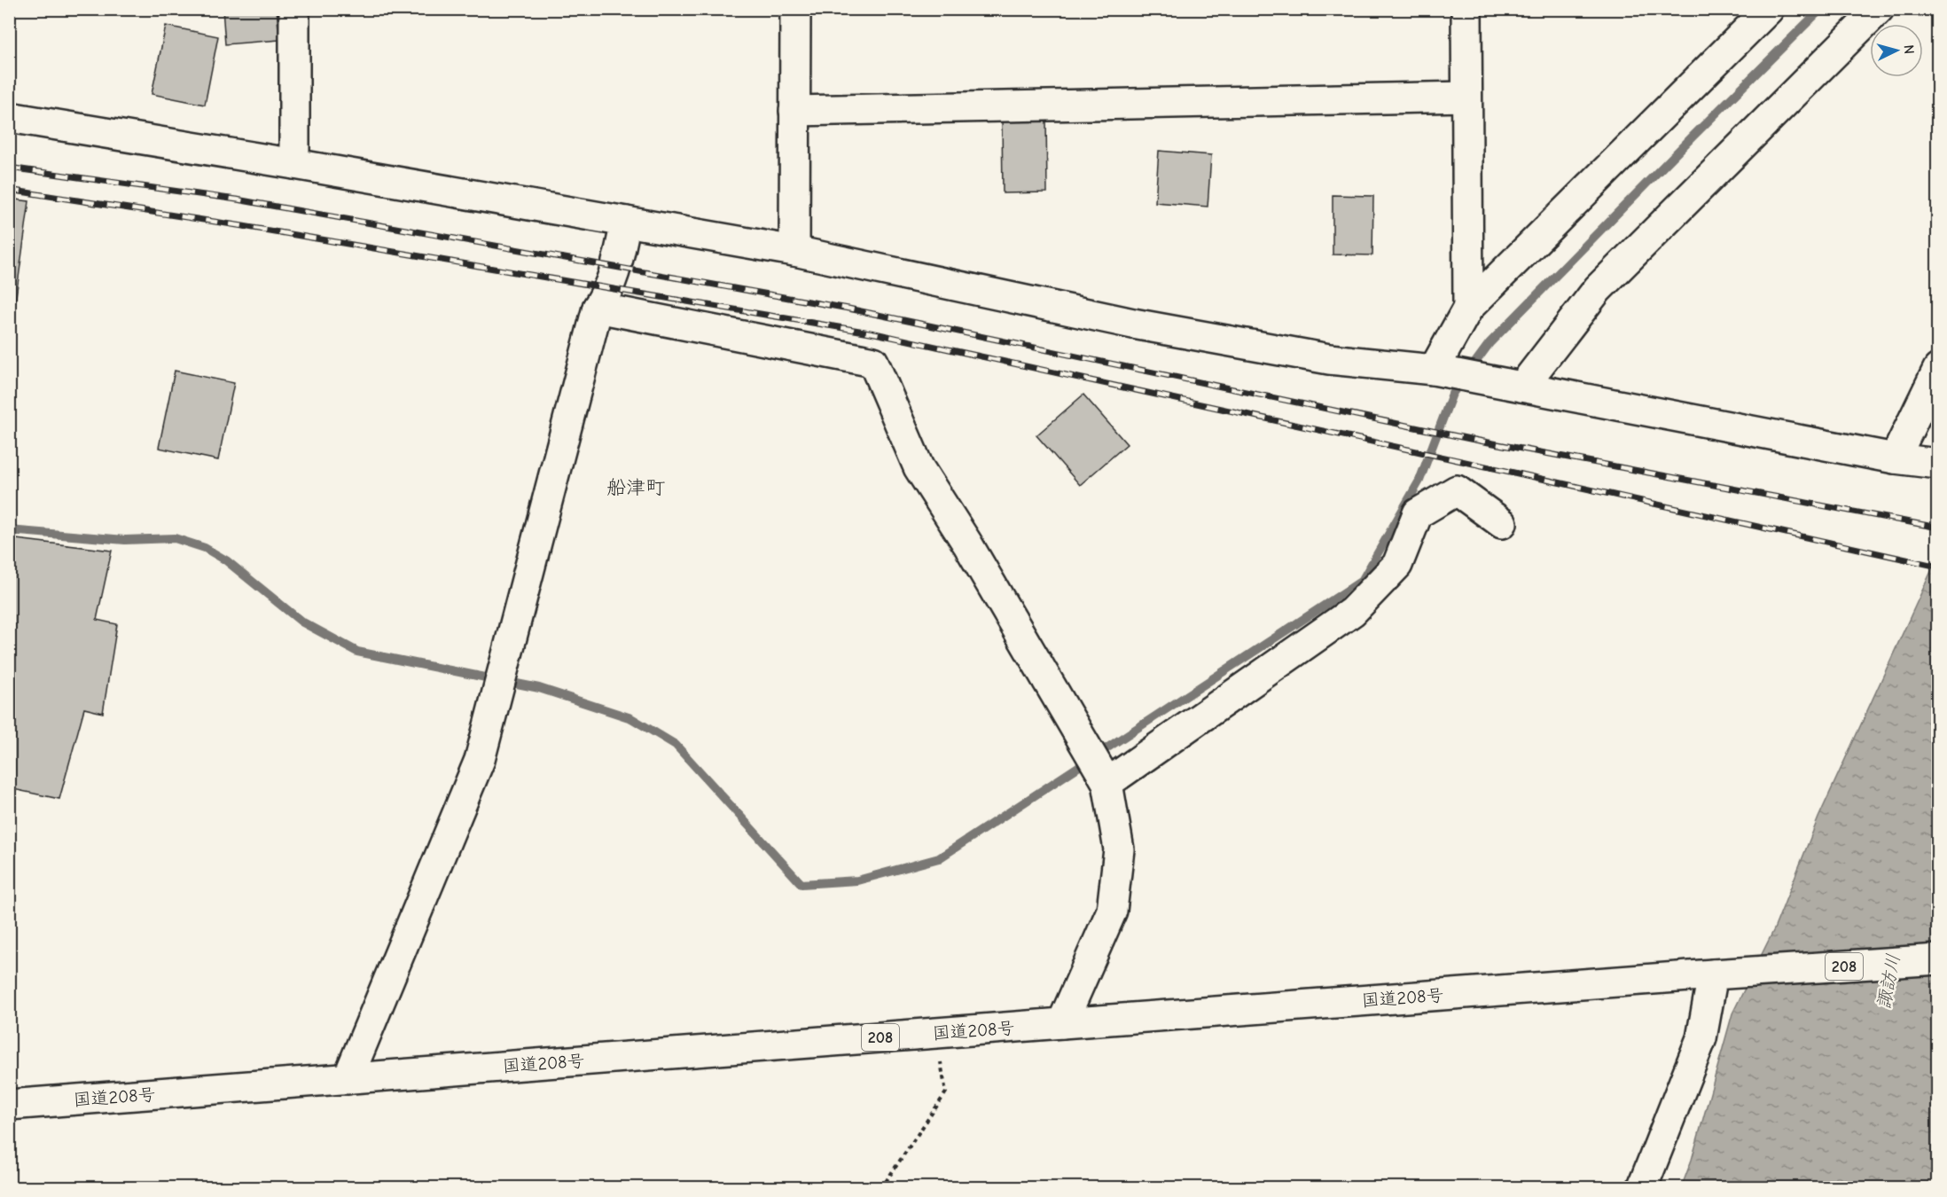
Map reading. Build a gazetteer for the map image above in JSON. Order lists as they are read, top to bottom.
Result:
{
  "streets": {
    "main road": ["208", "国道208号"]
  },
  "districts": ["船津町"],
  "water": ["諏訪川"],
  "north": "right"
}
